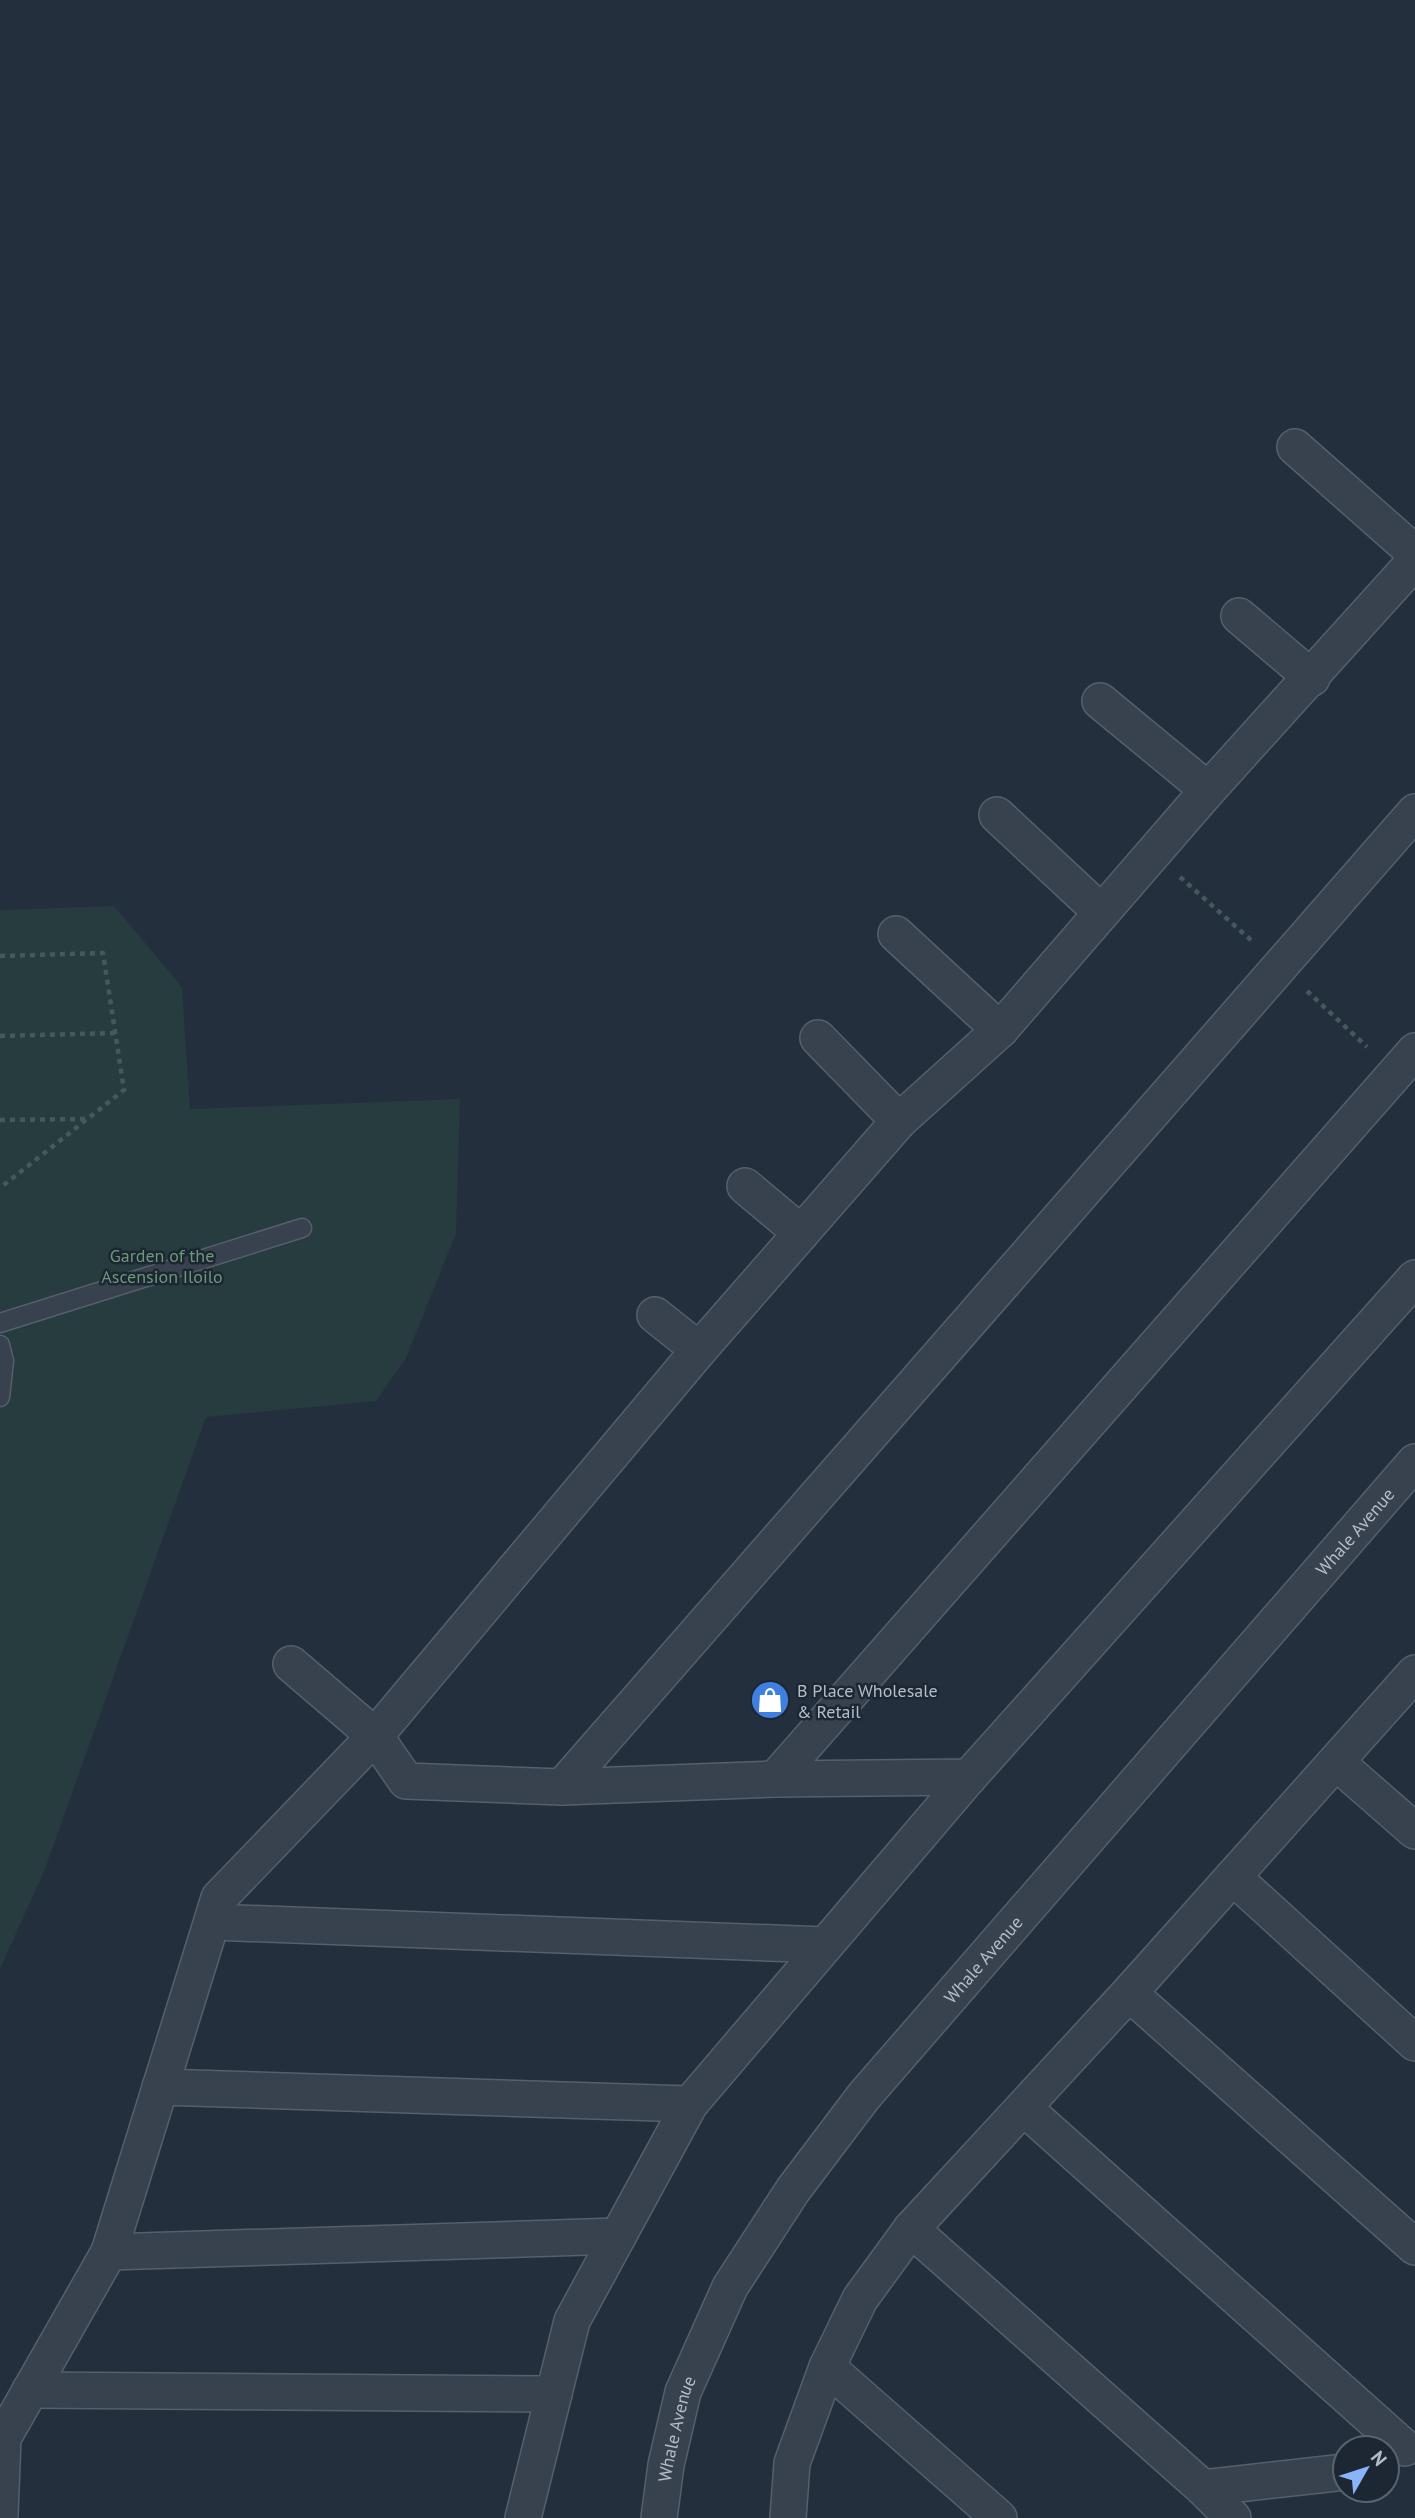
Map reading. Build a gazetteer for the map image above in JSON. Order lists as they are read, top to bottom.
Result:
{
  "streets": {
    "street": ["Whale Avenue"]
  },
  "parks": ["Garden of the Ascension Iloilo"],
  "places": {
    "shop": ["B Place Wholesale & Retail"]
  },
  "north": "top right"
}
